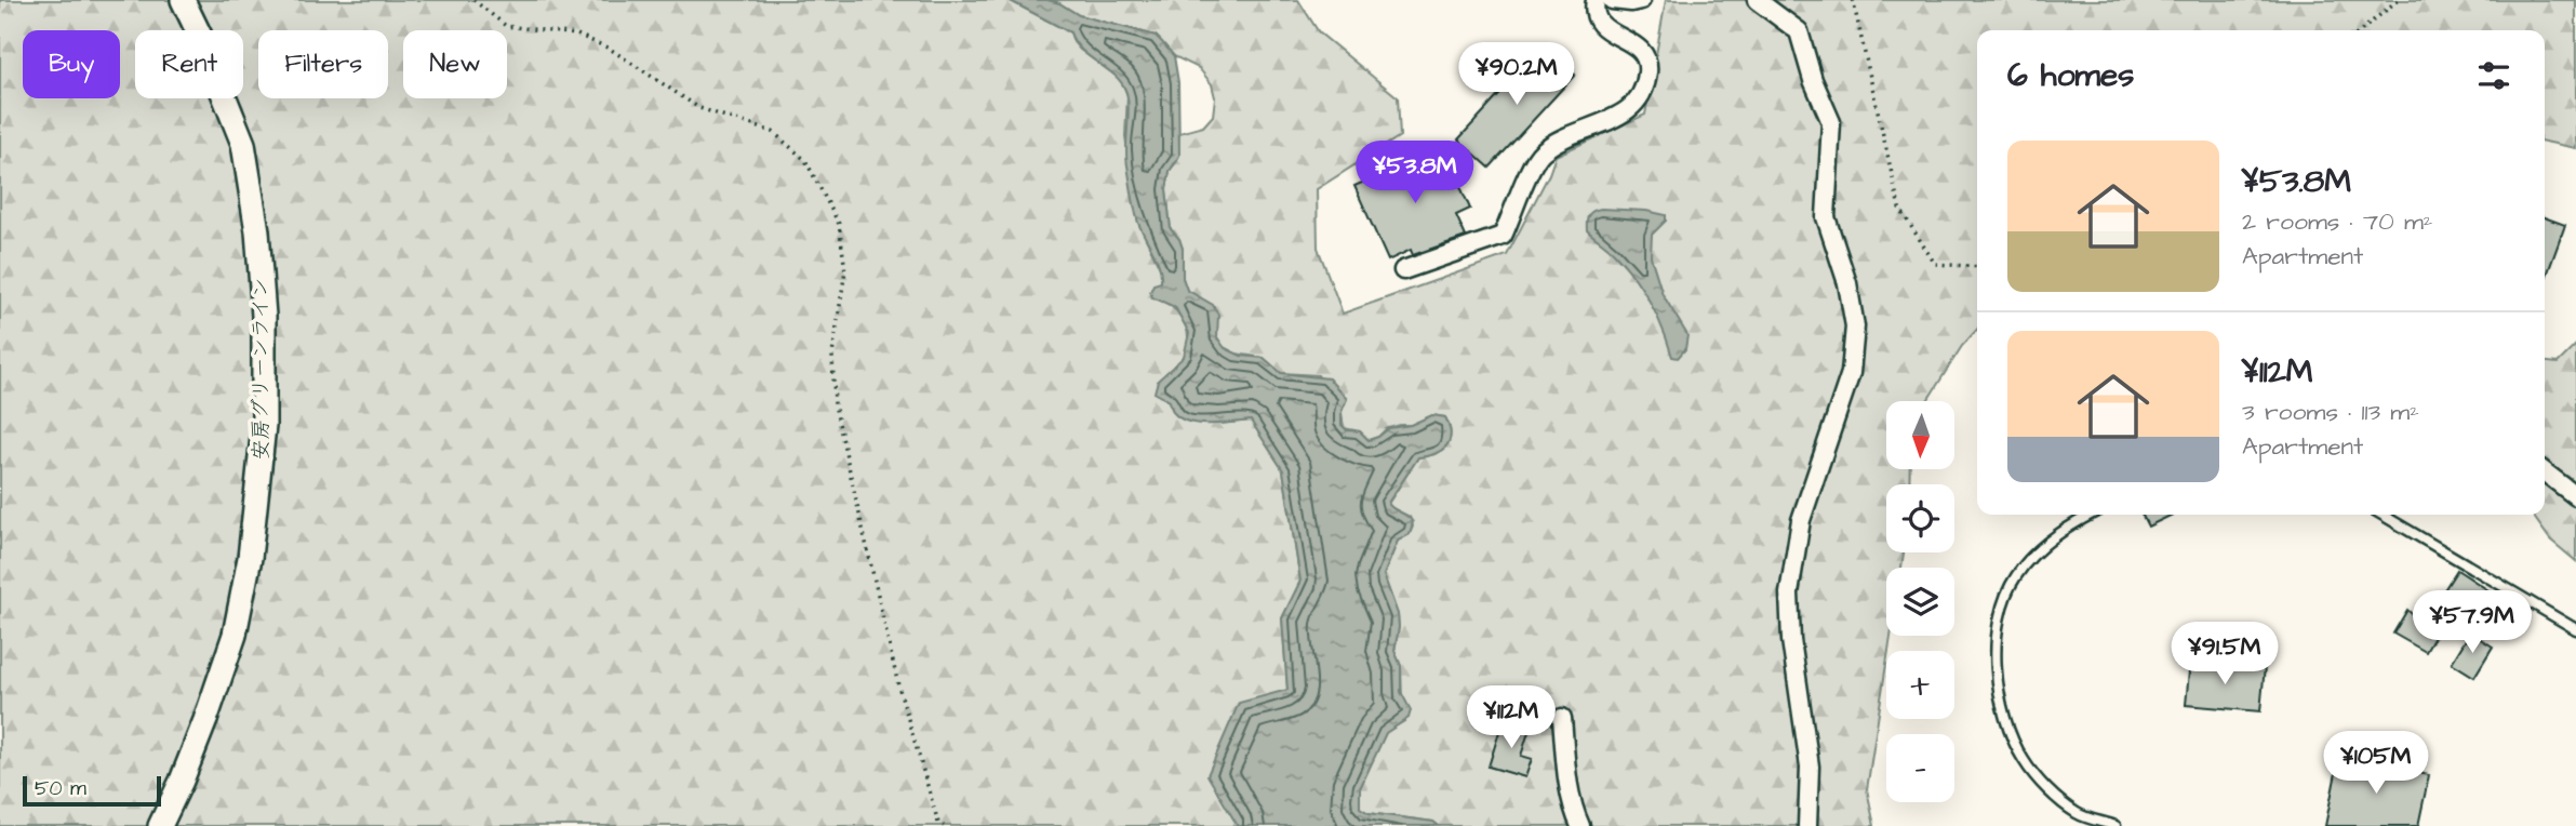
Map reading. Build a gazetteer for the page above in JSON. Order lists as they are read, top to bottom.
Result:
{
  "streets": {
    "street": ["安房グリーンライン"]
  },
  "scale_bar": "50 m",
  "north": "bottom",
  "page": {
    "chip": [
      "Buy",
      "Rent",
      "Filters",
      "New"
    ],
    "heading": "6 homes",
    "price": [
      "¥90.2M",
      "¥53.8M",
      "¥57.9M",
      "¥91.5M",
      "¥112M",
      "¥105M"
    ],
    "list": [
      {
        "name": "¥53.8M",
        "note": "2 rooms · 70 m² · Apartment"
      },
      {
        "name": "¥112M",
        "note": "3 rooms · 113 m² · Apartment"
      }
    ],
    "map_buttons": ["+", "−"],
    "scale": "50 m"
  }
}
